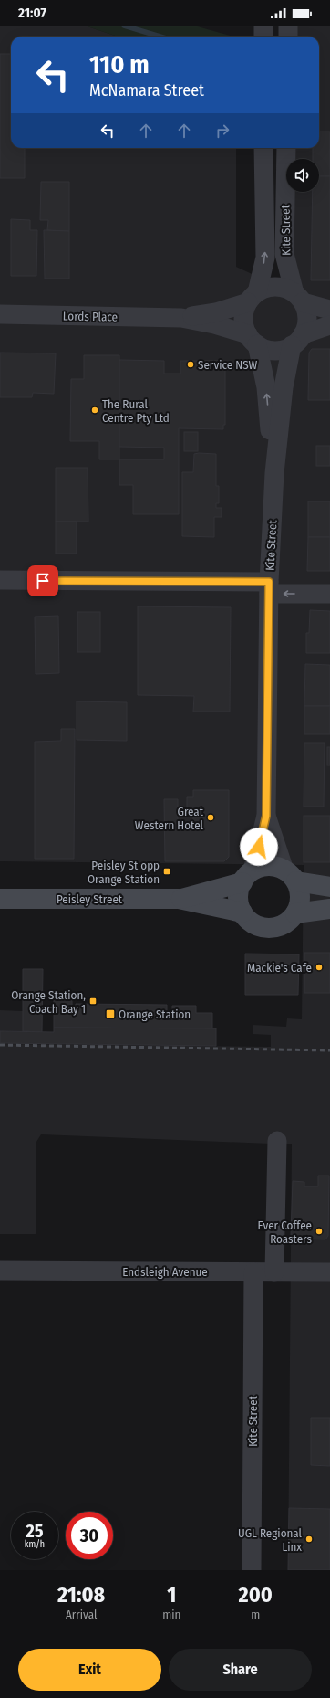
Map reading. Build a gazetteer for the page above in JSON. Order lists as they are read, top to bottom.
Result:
{
  "streets": {
    "main road": ["Peisley Street"],
    "street": ["Kite Street", "Lords Place", "Endsleigh Avenue"]
  },
  "crossings": [
    ["Kite Street", "Lords Place"],
    ["Kite Street", "Peisley Street"],
    ["Kite Street", "Endsleigh Avenue"]
  ],
  "places": {
    "other": [
      "Service NSW",
      "The Rural Centre Pty Ltd",
      "Great Western Hotel",
      "Mackie's Cafe",
      "Ever Coffee Roasters",
      "UGL Regional Linx"
    ],
    "transit": ["Peisley St opp Orange Station", "Orange Station, Coach Bay 1", "Orange Station"]
  },
  "page": {
    "status": "21:07",
    "turn": ["110 m", "McNamara Street"],
    "speed": "25 km/h",
    "limit": "30",
    "eta": [
      "21:08",
      "Arrival",
      "1",
      "min",
      "200",
      "m"
    ],
    "buttons": ["Exit", "Share"]
  }
}
